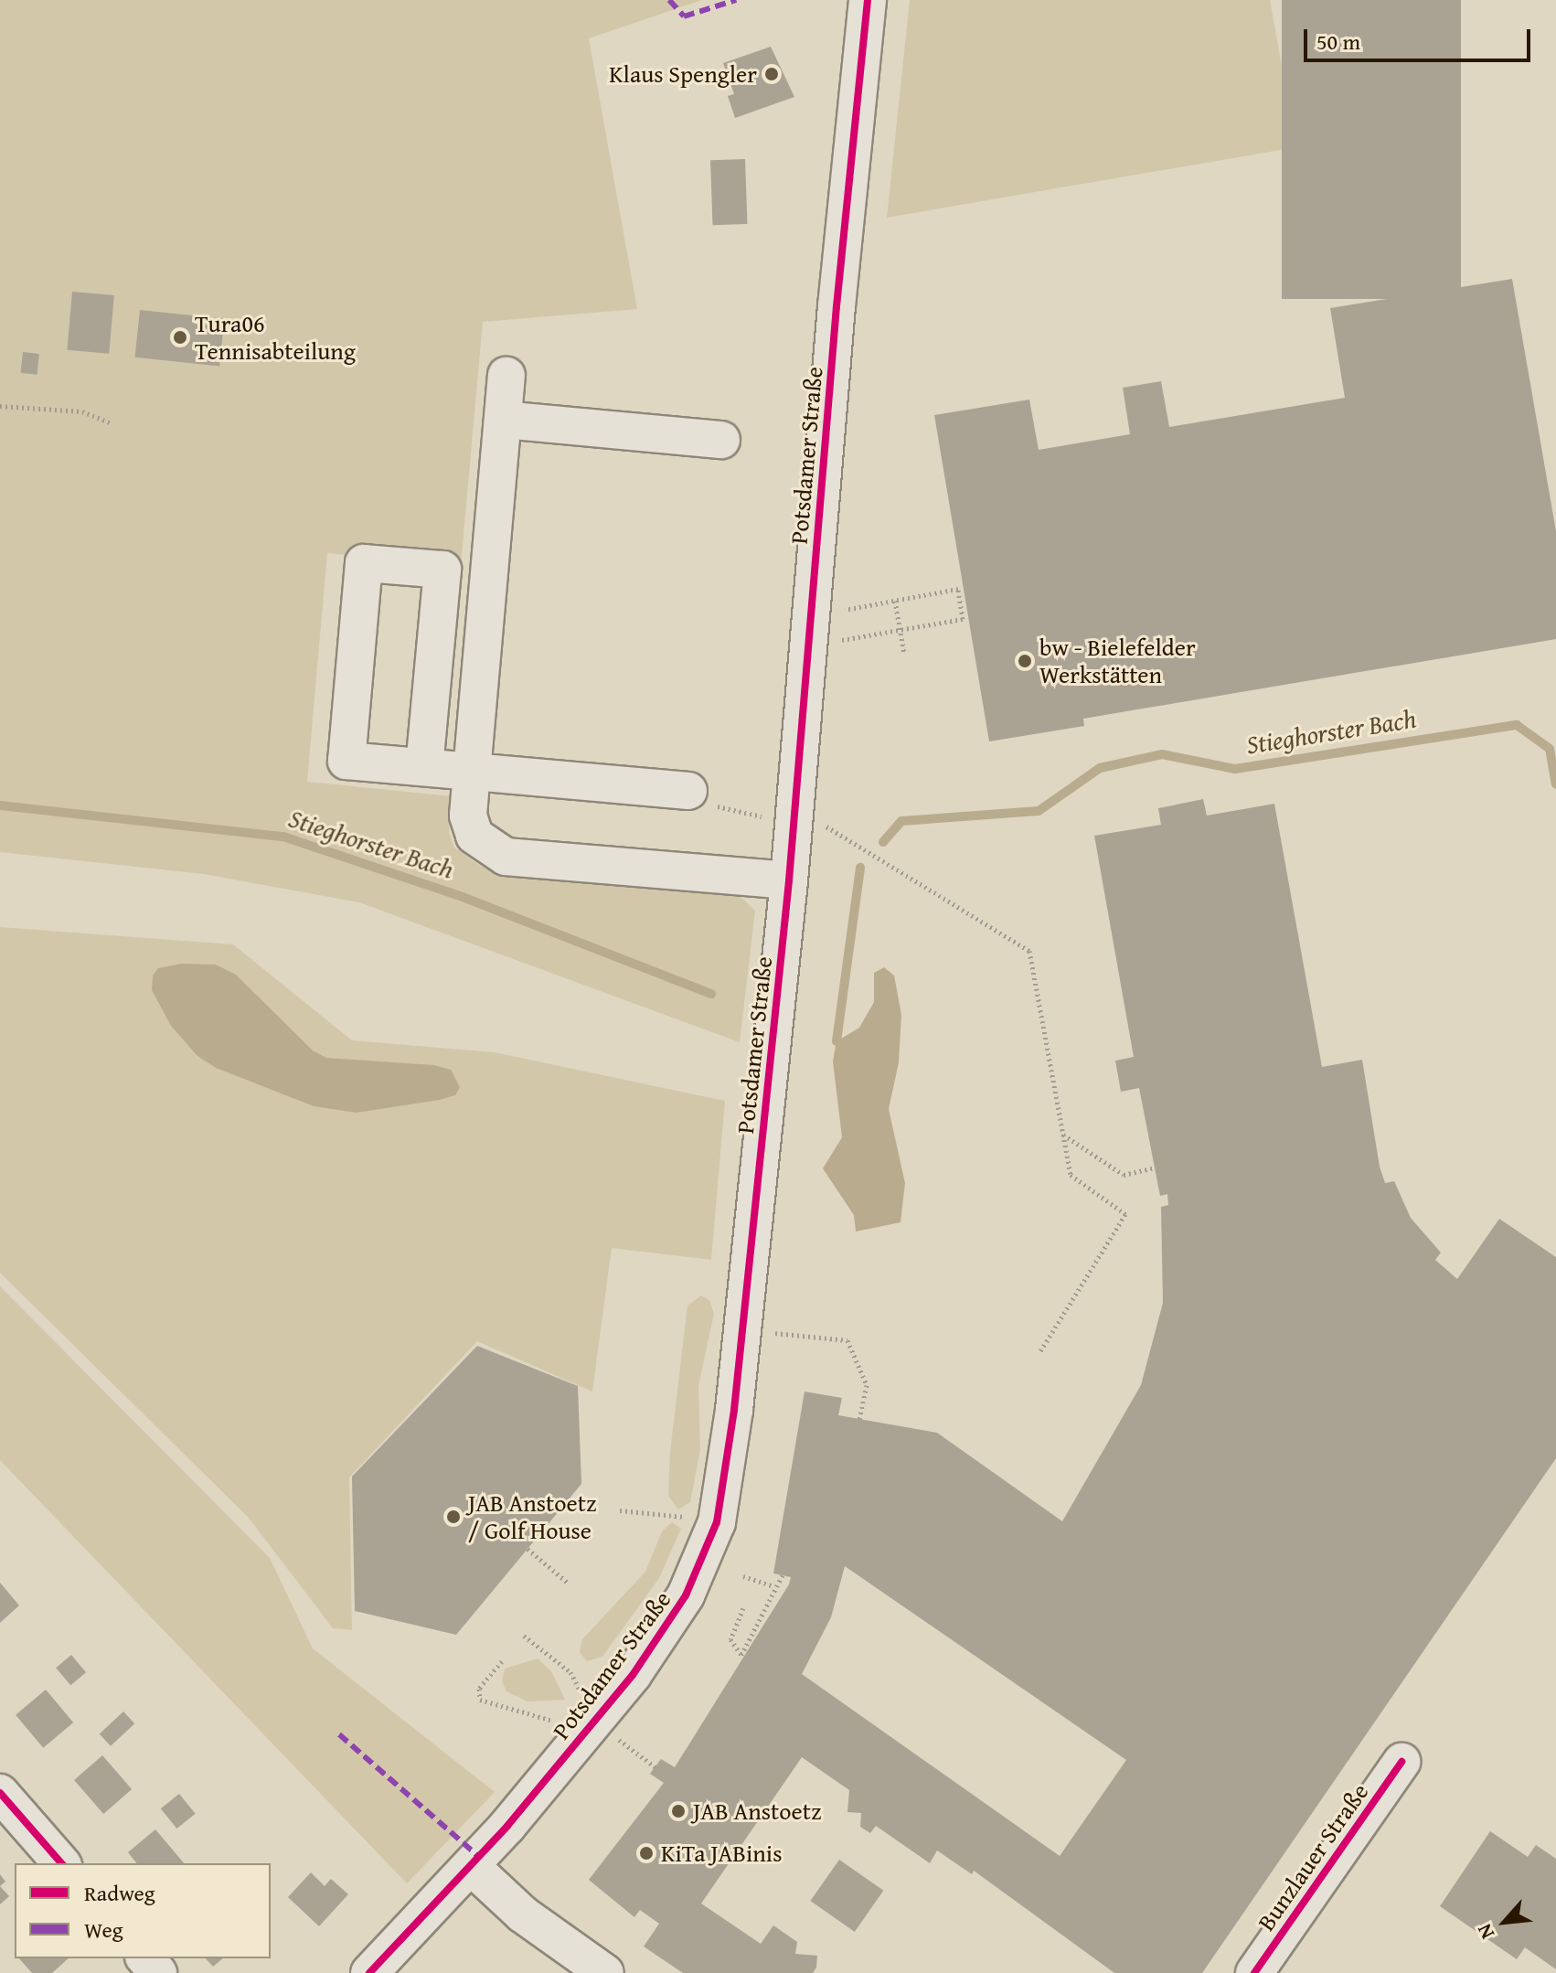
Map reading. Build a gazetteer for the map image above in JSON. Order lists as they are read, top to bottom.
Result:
{
  "streets": {
    "street": ["Potsdamer Straße", "Bunzlauer Straße"]
  },
  "water": ["Stieghorster Bach"],
  "places": [
    "Klaus Spengler",
    "Tura06 Tennisabteilung",
    "bw - Bielefelder Werkstätten",
    "JAB Anstoetz / Golf House",
    "JAB Anstoetz",
    "KiTa JABinis"
  ],
  "legend": ["Radweg", "Weg"],
  "scale_bar": "50 m",
  "north": "bottom left"
}
